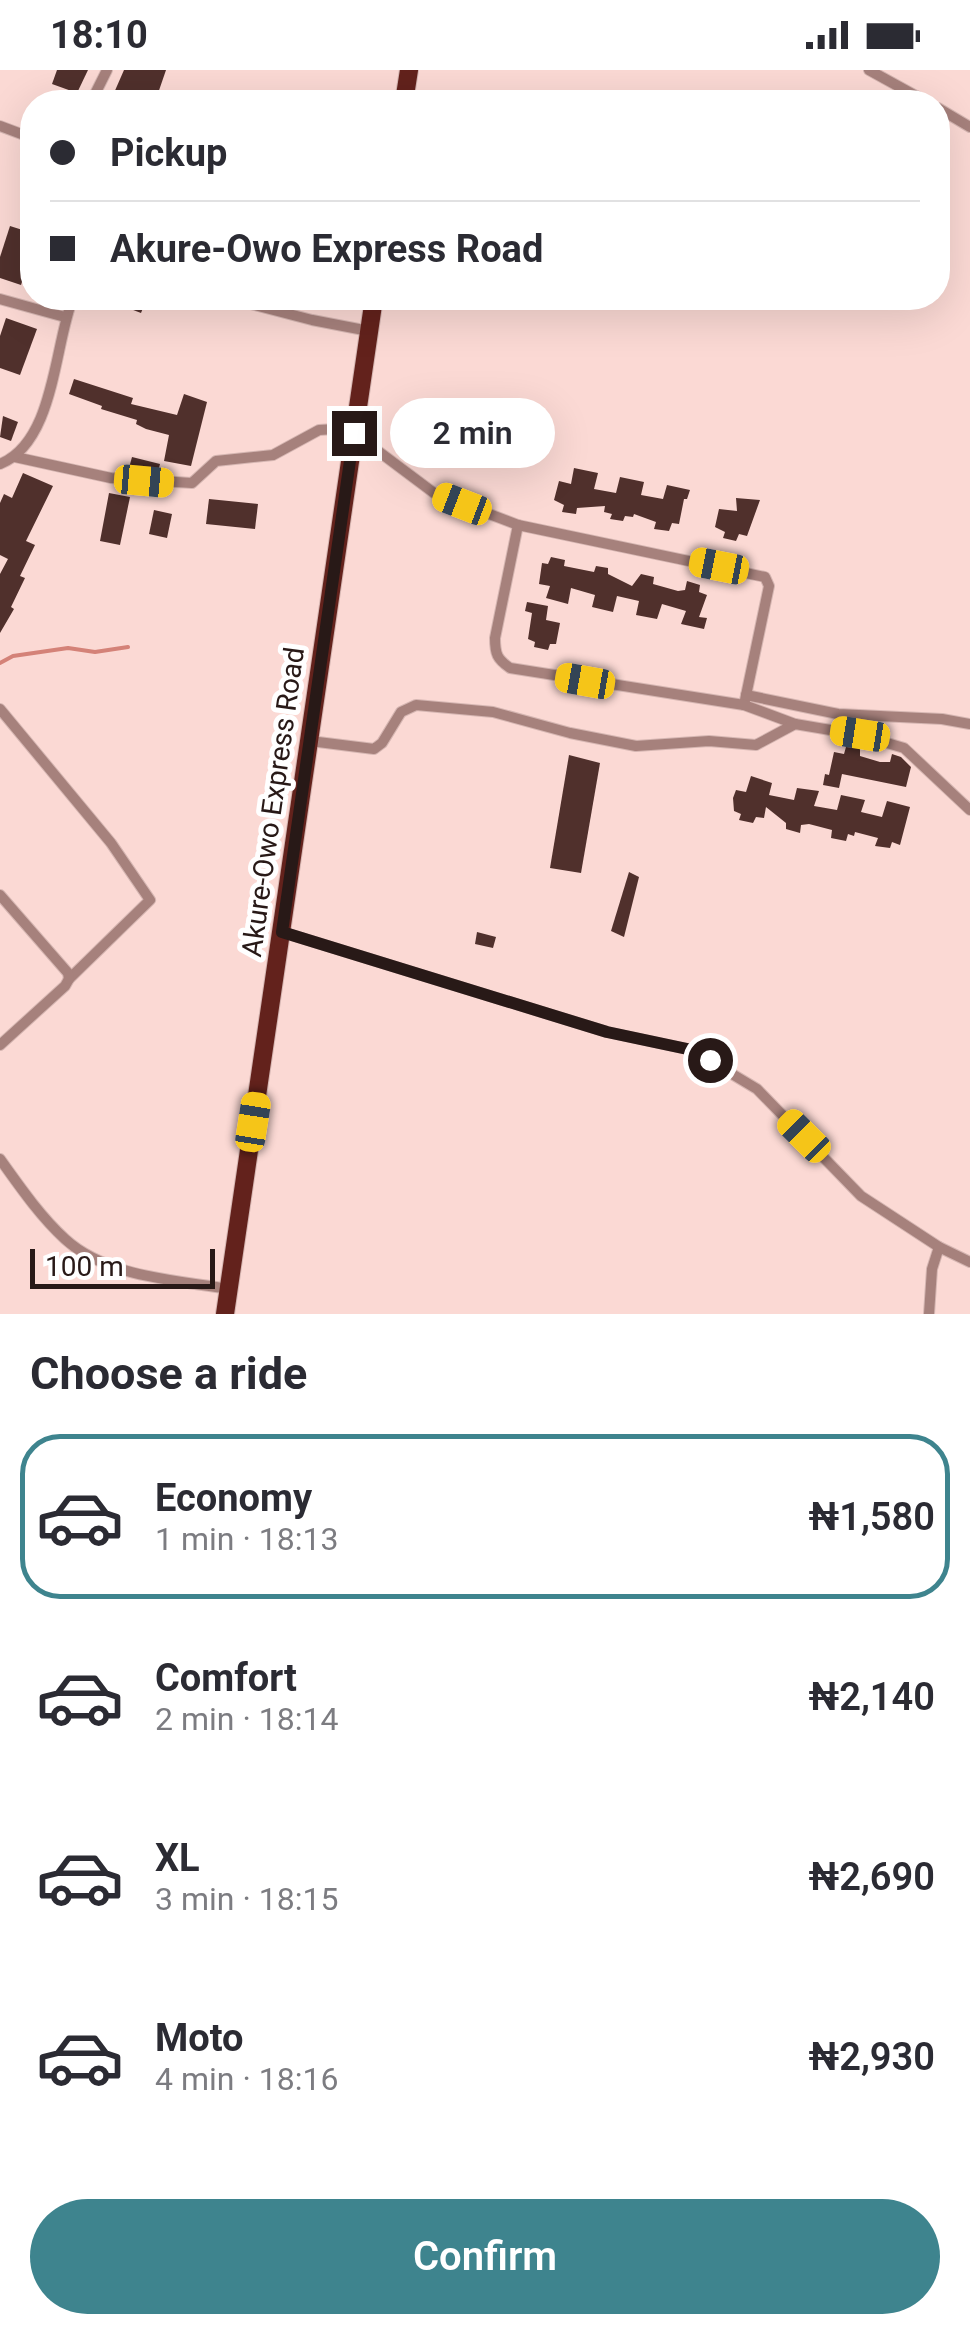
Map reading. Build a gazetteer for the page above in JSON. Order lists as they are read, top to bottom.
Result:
{
  "streets": {
    "highway": ["Akure-Owo Express Road"]
  },
  "scale_bar": "100 m",
  "page": {
    "status": "18:10",
    "banner": ["Pickup", "Akure-Owo Express Road"],
    "bubble": "2 min",
    "scale": "100 m",
    "heading": "Choose a ride",
    "list": [
      {
        "name": "Economy",
        "note": "1 min · 18:13",
        "value": "₦1,580"
      },
      {
        "name": "Comfort",
        "note": "2 min · 18:14",
        "value": "₦2,140"
      },
      {
        "name": "XL",
        "note": "3 min · 18:15",
        "value": "₦2,690"
      },
      {
        "name": "Moto",
        "note": "4 min · 18:16",
        "value": "₦2,930"
      }
    ],
    "buttons": "Confirm"
  }
}
